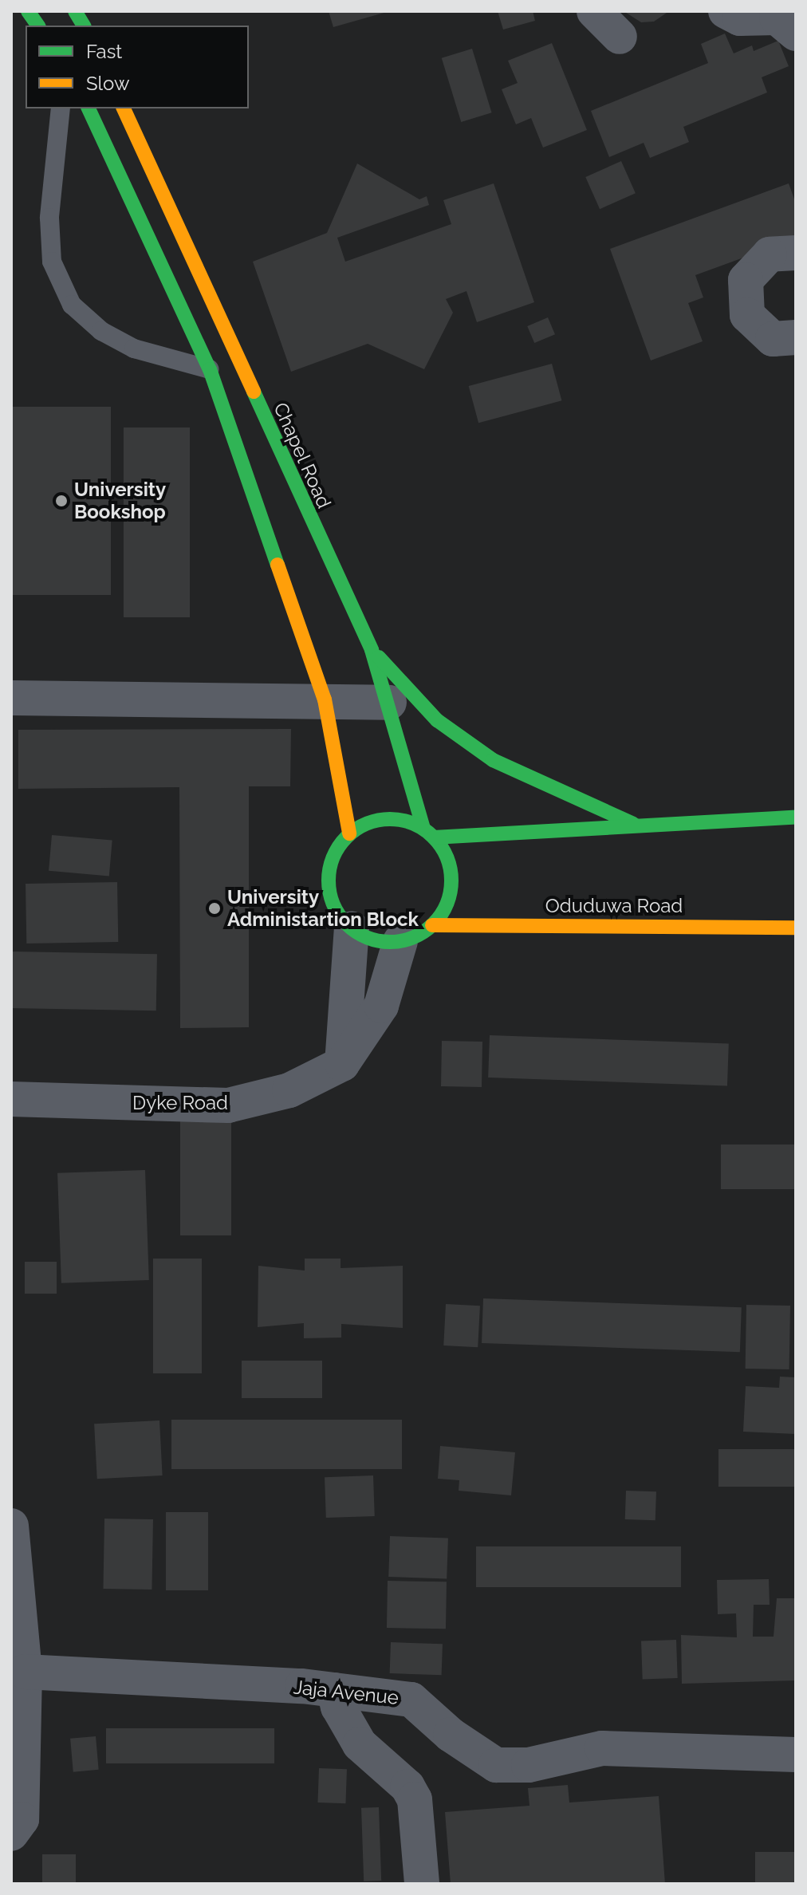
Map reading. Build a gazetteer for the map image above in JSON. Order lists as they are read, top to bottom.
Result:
{
  "streets": {
    "street": [
      "Chapel Road",
      "Oduduwa Road",
      "Dyke Road",
      "Jaja Avenue"
    ]
  },
  "crossings": [
    ["Chapel Road", "Oduduwa Road"],
    ["Chapel Road", "Dyke Road"],
    ["Oduduwa Road", "Dyke Road"]
  ],
  "places": ["University Bookshop", "University Administartion Block"],
  "legend": ["Fast", "Slow"]
}
